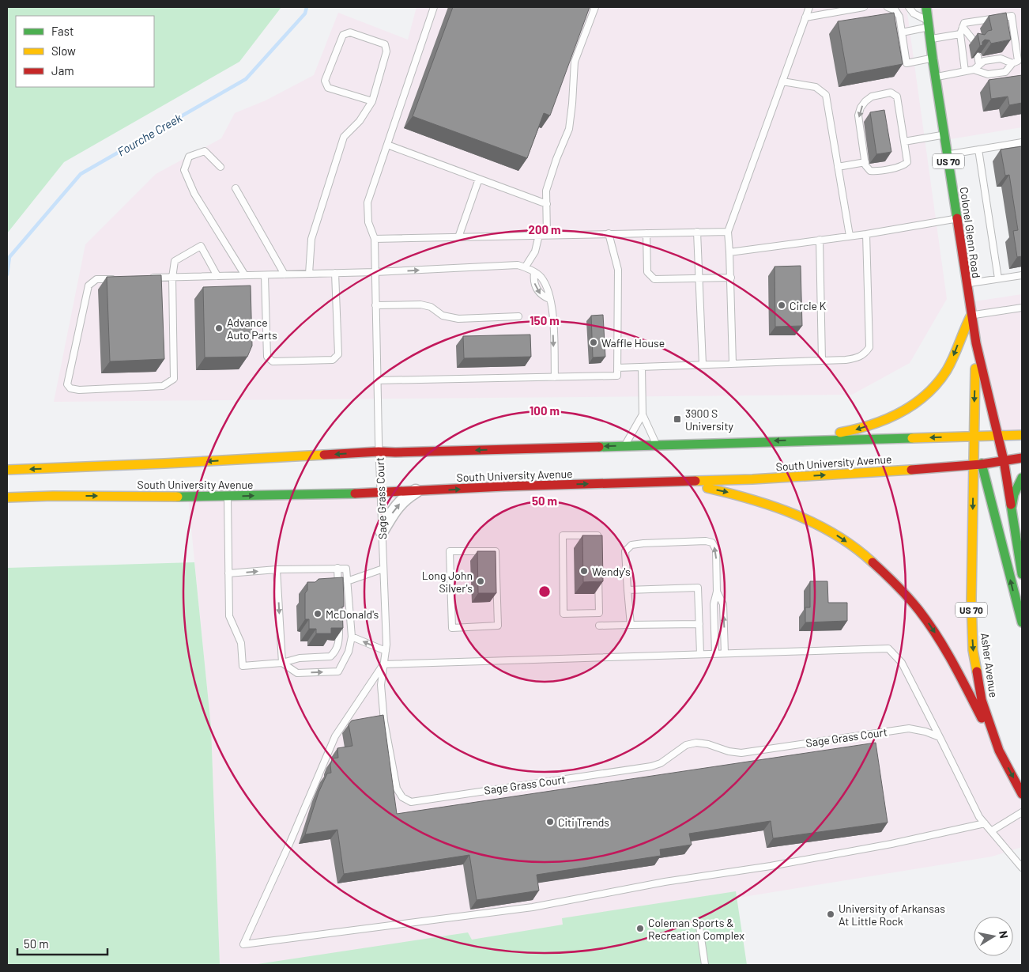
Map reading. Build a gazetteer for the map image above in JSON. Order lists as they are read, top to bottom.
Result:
{
  "streets": {
    "main road": [
      "US 70",
      "Colonel Glenn Road",
      "South University Avenue",
      "Asher Avenue"
    ],
    "lane": ["Sage Grass Court"]
  },
  "crossings": [
    ["US 70", "Colonel Glenn Road"],
    ["US 70", "South University Avenue"],
    ["Colonel Glenn Road", "South University Avenue"],
    ["Colonel Glenn Road", "Asher Avenue"],
    ["South University Avenue", "Sage Grass Court"],
    ["South University Avenue", "Asher Avenue"]
  ],
  "water": ["Fourche Creek"],
  "places": {
    "other": [
      "Circle K",
      "Advance Auto Parts",
      "Waffle House",
      "Wendy's",
      "Long John Silver's",
      "McDonald's",
      "Citi Trends",
      "University of Arkansas At Little Rock",
      "Coleman Sports & Recreation Complex"
    ],
    "transit": ["3900 S University"]
  },
  "legend": ["Fast", "Slow", "Jam"],
  "scale_bar": "50 m",
  "north": "right",
  "rings": [
    "200 m",
    "150 m",
    "100 m",
    "50 m"
  ]
}
